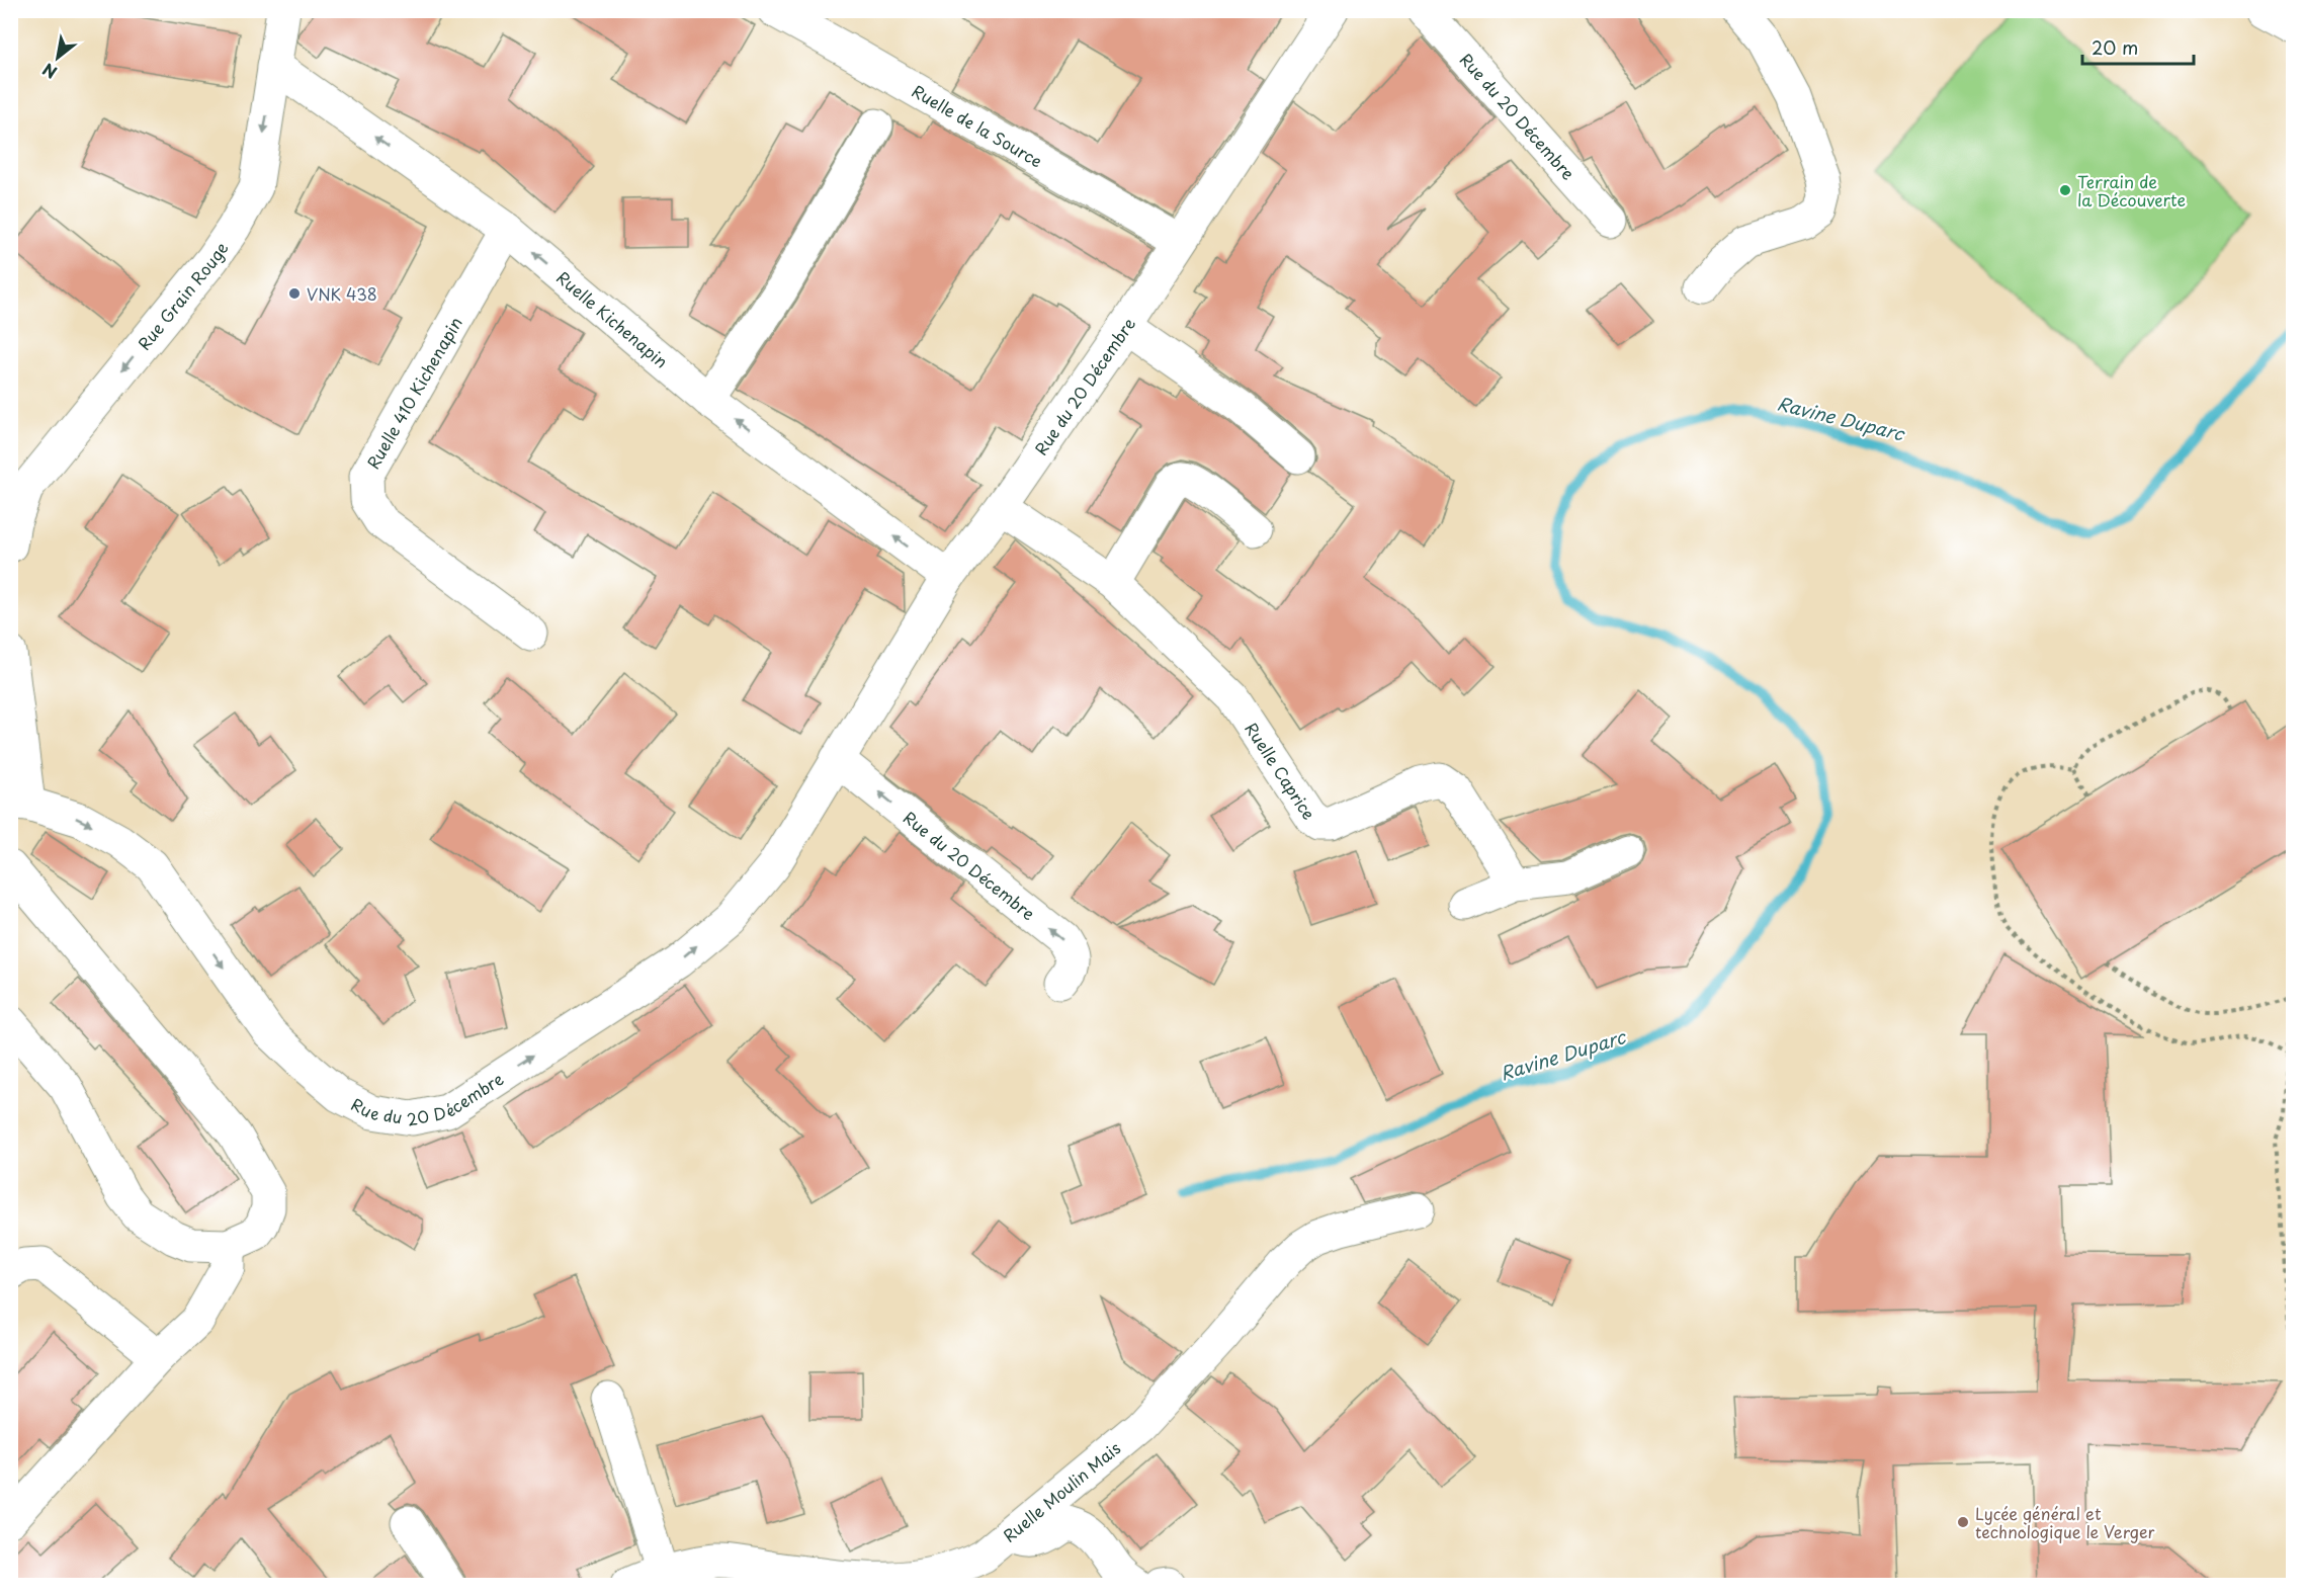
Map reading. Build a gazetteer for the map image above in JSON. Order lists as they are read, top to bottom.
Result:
{
  "streets": {
    "street": [
      "Rue du 20 Décembre",
      "Ruelle de la Source",
      "Rue Grain Rouge",
      "Ruelle Kichenapin",
      "Ruelle 410 Kichenapin",
      "Ruelle Caprice",
      "Ruelle Moulin Mais"
    ]
  },
  "crossings": [
    ["Rue du 20 Décembre", "Ruelle de la Source"],
    ["Rue du 20 Décembre", "Ruelle Kichenapin"],
    ["Rue du 20 Décembre", "Ruelle Caprice"],
    ["Rue Grain Rouge", "Ruelle Kichenapin"],
    ["Ruelle Kichenapin", "Ruelle 410 Kichenapin"]
  ],
  "one_way": ["Rue Grain Rouge", "Ruelle Kichenapin"],
  "water": ["Ravine Duparc"],
  "places": ["Terrain de la Découverte", "VNK 438", "Lycée général et technologique le Verger"],
  "scale_bar": "20 m",
  "north": "bottom left"
}
